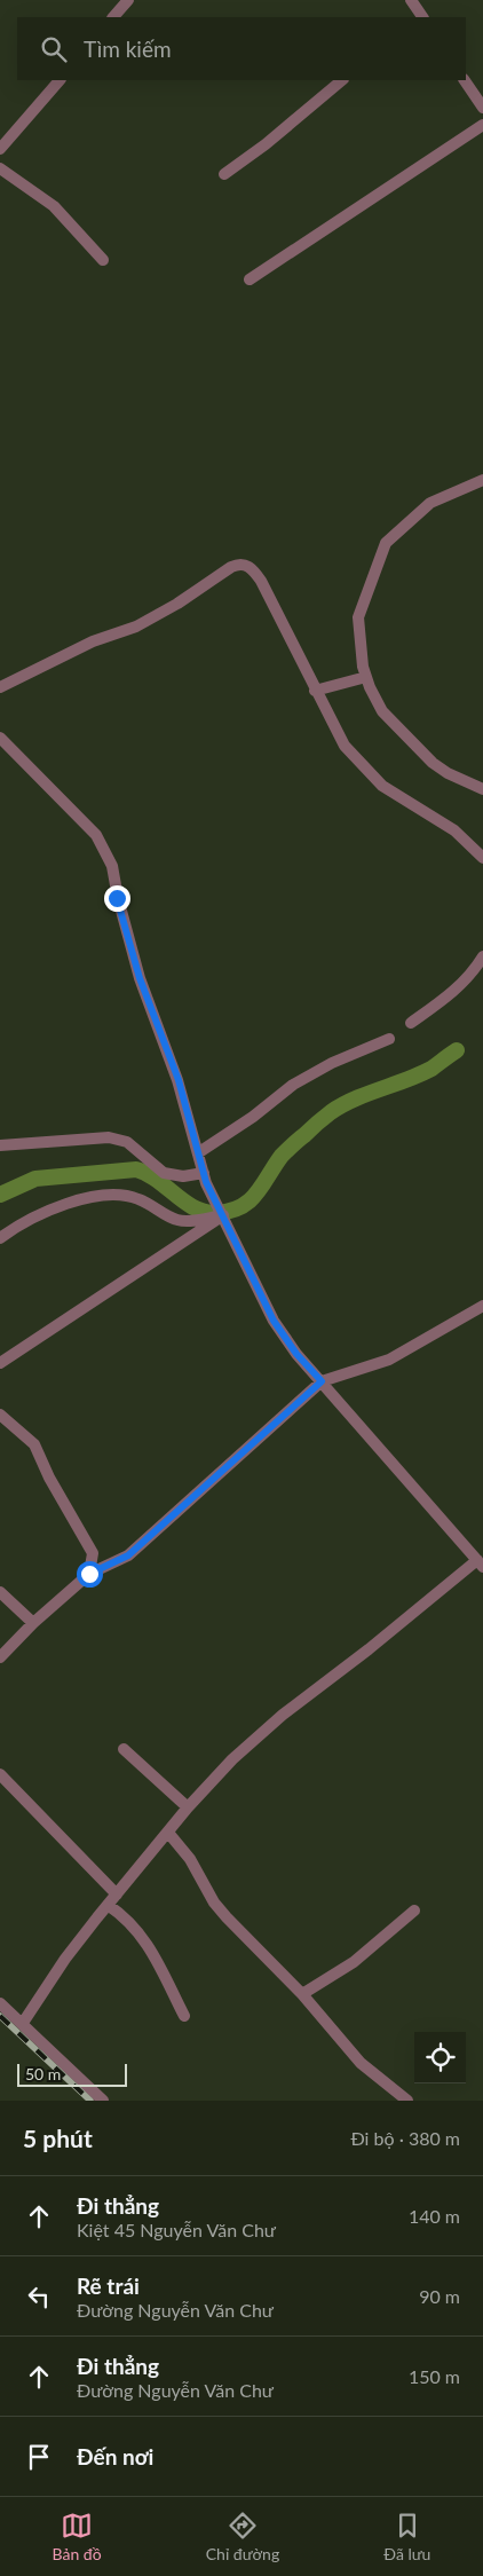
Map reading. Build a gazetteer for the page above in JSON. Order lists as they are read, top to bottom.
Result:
{
  "scale_bar": "50 m",
  "page": {
    "search": "Tìm kiếm",
    "scale": "50 m",
    "heading": ["5 phút", "Đi bộ · 380 m"],
    "list": [
      ["Đi thẳng", "Kiệt 45 Nguyễn Văn Chư", "140 m"],
      ["Rẽ trái", "Đường Nguyễn Văn Chư", "90 m"],
      ["Đi thẳng", "Đường Nguyễn Văn Chư", "150 m"],
      "Đến nơi"
    ],
    "nav": ["Bản đồ", "Chỉ đường", "Đã lưu"]
  }
}
